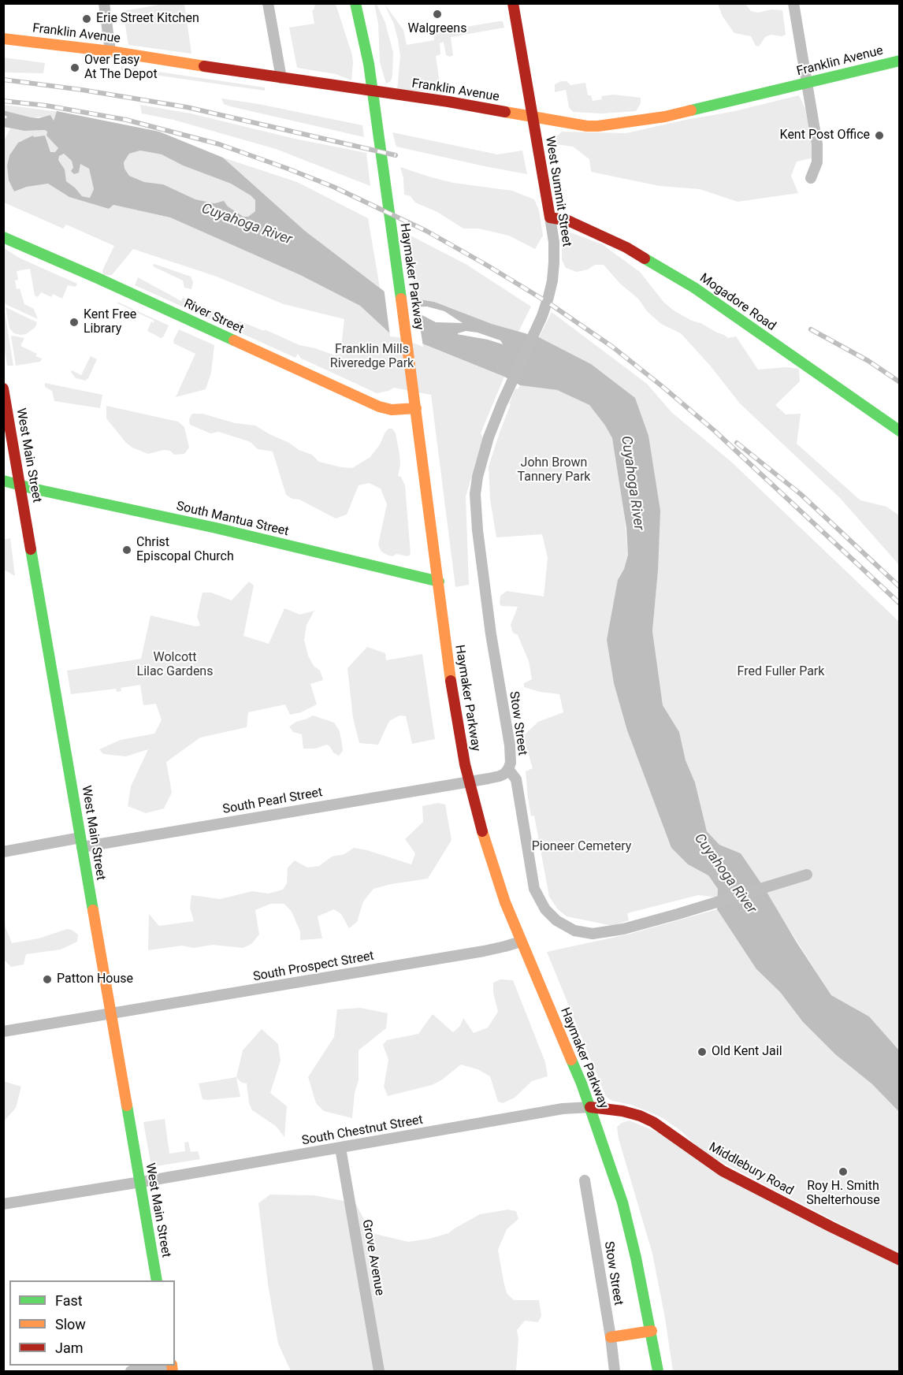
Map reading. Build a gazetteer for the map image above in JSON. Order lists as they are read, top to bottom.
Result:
{
  "streets": {
    "main road": [
      "Franklin Avenue",
      "West Summit Street",
      "Haymaker Parkway",
      "Mogadore Road",
      "River Street",
      "West Main Street",
      "South Mantua Street",
      "Middlebury Road"
    ],
    "street": [
      "Stow Street",
      "South Pearl Street",
      "South Prospect Street",
      "South Chestnut Street",
      "Grove Avenue"
    ]
  },
  "crossings": [
    ["Franklin Avenue", "West Summit Street"],
    ["West Summit Street", "Mogadore Road"],
    ["West Summit Street", "Stow Street"],
    ["Haymaker Parkway", "River Street"],
    ["Haymaker Parkway", "South Mantua Street"],
    ["Haymaker Parkway", "South Pearl Street"],
    ["Haymaker Parkway", "South Prospect Street"],
    ["Haymaker Parkway", "South Chestnut Street"],
    ["Haymaker Parkway", "Middlebury Road"],
    ["West Main Street", "South Mantua Street"],
    ["West Main Street", "South Pearl Street"],
    ["West Main Street", "South Prospect Street"],
    ["West Main Street", "South Chestnut Street"],
    ["Stow Street", "South Pearl Street"],
    ["South Chestnut Street", "Middlebury Road"],
    ["South Chestnut Street", "Grove Avenue"]
  ],
  "water": ["Cuyahoga River"],
  "parks": [
    "Franklin Mills Riveredge Park",
    "John Brown Tannery Park",
    "Wolcott Lilac Gardens",
    "Fred Fuller Park",
    "Pioneer Cemetery"
  ],
  "places": [
    "Walgreens",
    "Erie Street Kitchen",
    "Over Easy At The Depot",
    "Kent Post Office",
    "Kent Free Library",
    "Christ Episcopal Church",
    "Patton House",
    "Old Kent Jail",
    "Roy H. Smith Shelterhouse"
  ],
  "legend": ["Fast", "Slow", "Jam"]
}
